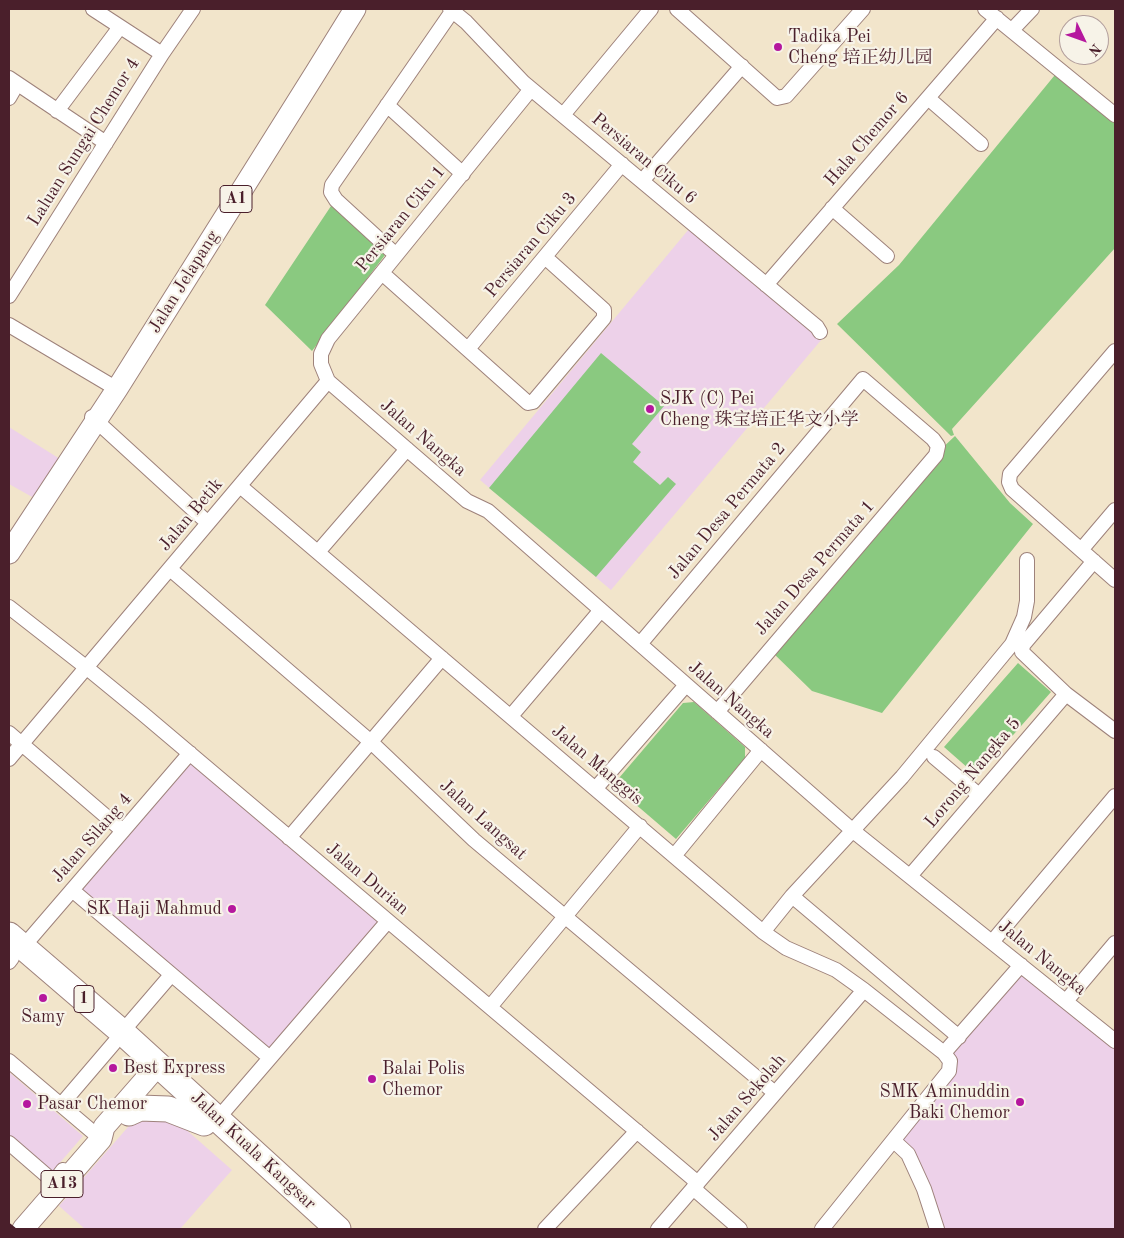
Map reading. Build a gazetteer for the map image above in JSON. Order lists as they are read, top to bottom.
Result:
{
  "streets": {
    "highway": ["1", "Jalan Kuala Kangsar"],
    "main road": ["A1", "Jalan Jelapang", "A13"],
    "street": [
      "Hala Chemor 6",
      "Laluan Sungai Chemor 4",
      "Persiaran Ciku 6",
      "Persiaran Ciku 1",
      "Persiaran Ciku 3",
      "Jalan Nangka",
      "Jalan Desa Permata 2",
      "Jalan Betik",
      "Jalan Desa Permata 1",
      "Jalan Manggis",
      "Lorong Nangka 5",
      "Jalan Langsat",
      "Jalan Silang 4",
      "Jalan Durian",
      "Jalan Sekolah"
    ]
  },
  "crossings": [
    ["Hala Chemor 6", "Persiaran Ciku 6"],
    ["Persiaran Ciku 6", "Persiaran Ciku 1"],
    ["Persiaran Ciku 6", "Persiaran Ciku 3"],
    ["Persiaran Ciku 1", "Jalan Nangka"],
    ["Persiaran Ciku 1", "Jalan Betik"],
    ["Jalan Nangka", "Jalan Desa Permata 2"],
    ["Jalan Nangka", "Jalan Betik"],
    ["Jalan Nangka", "Jalan Desa Permata 1"],
    ["Jalan Nangka", "Lorong Nangka 5"],
    ["Jalan Desa Permata 2", "Jalan Desa Permata 1"],
    ["Jalan Betik", "Jalan Manggis"],
    ["Jalan Betik", "Jalan Langsat"],
    ["Jalan Betik", "Jalan Durian"],
    ["Jalan Manggis", "Jalan Sekolah"],
    ["Jalan Langsat", "Jalan Sekolah"],
    ["Jalan Silang 4", "Jalan Durian"],
    ["Jalan Silang 4", "Jalan Kuala Kangsar"],
    ["Jalan Durian", "Jalan Sekolah"]
  ],
  "places": [
    "Tadika Pei Cheng 培正幼儿园",
    "SJK (C) Pei Cheng 珠宝培正华文小学",
    "SK Haji Mahmud",
    "Samy",
    "Best Express",
    "Balai Polis Chemor",
    "SMK Aminuddin Baki Chemor",
    "Pasar Chemor"
  ],
  "north": "bottom right"
}
